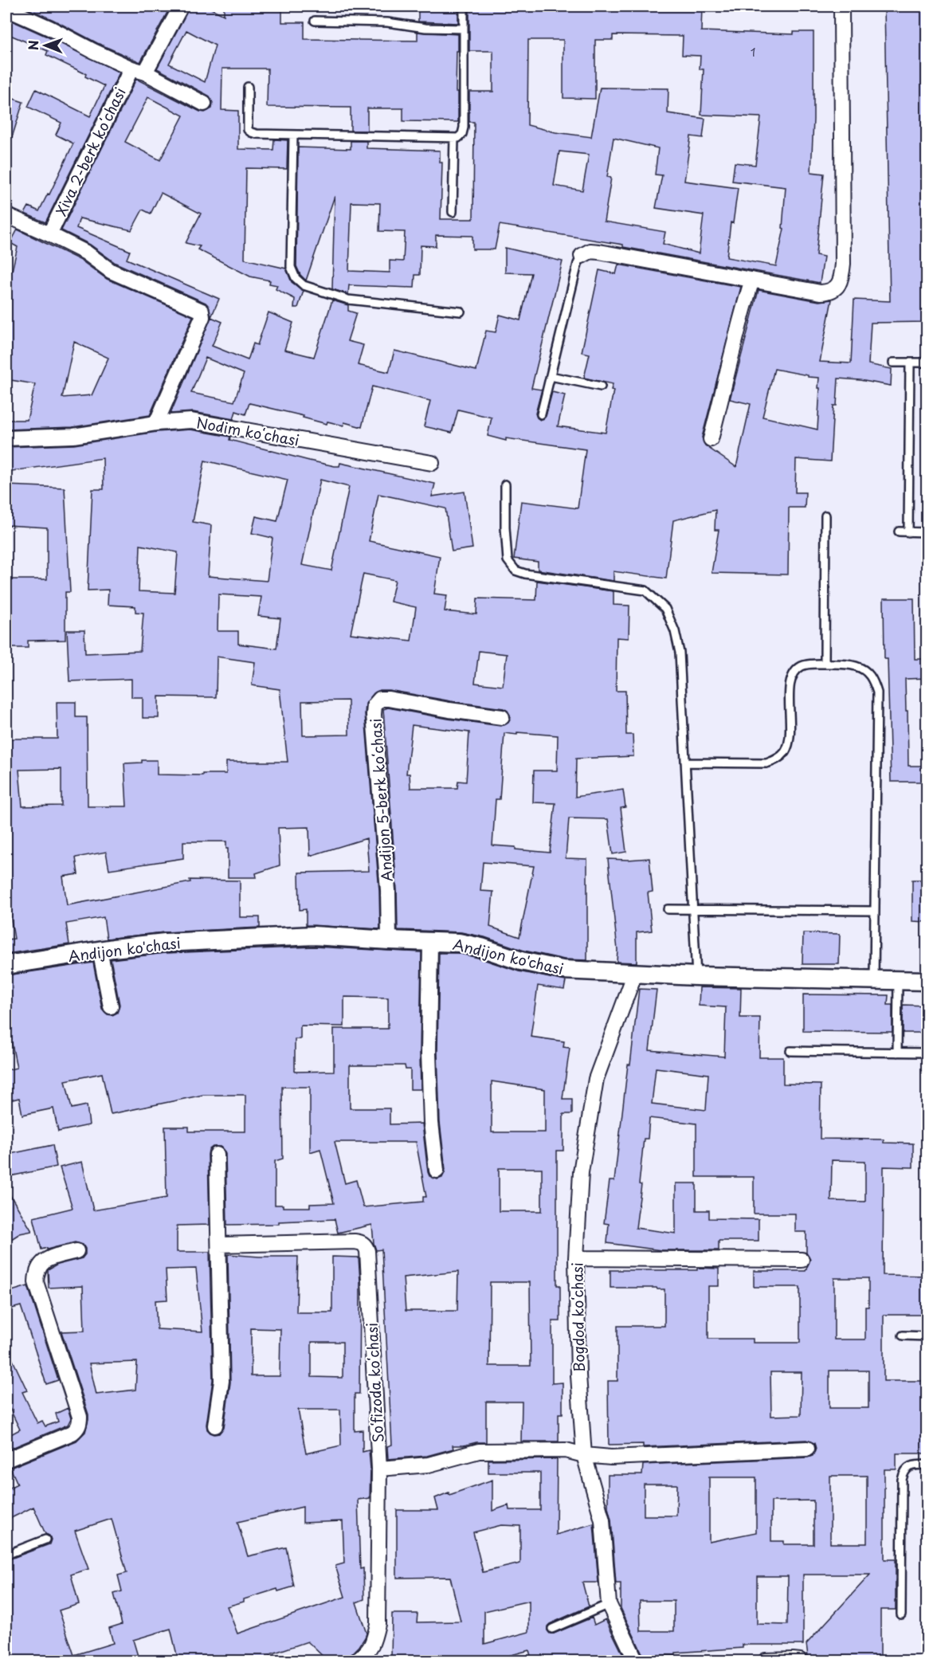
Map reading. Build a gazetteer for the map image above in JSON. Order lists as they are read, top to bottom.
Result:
{
  "streets": {
    "street": [
      "Xiva 2-berk koʻchasi",
      "Nodim koʻchasi",
      "Аndijon 5-berk koʻchasi",
      "Andijon ko'chasi",
      "Bogdod koʻchasi",
      "Soʻfizoda koʻchasi"
    ]
  },
  "crossings": [
    ["Аndijon 5-berk koʻchasi", "Andijon ko'chasi"],
    ["Andijon ko'chasi", "Bogdod koʻchasi"]
  ],
  "house_numbers": ["1"],
  "north": "left"
}
